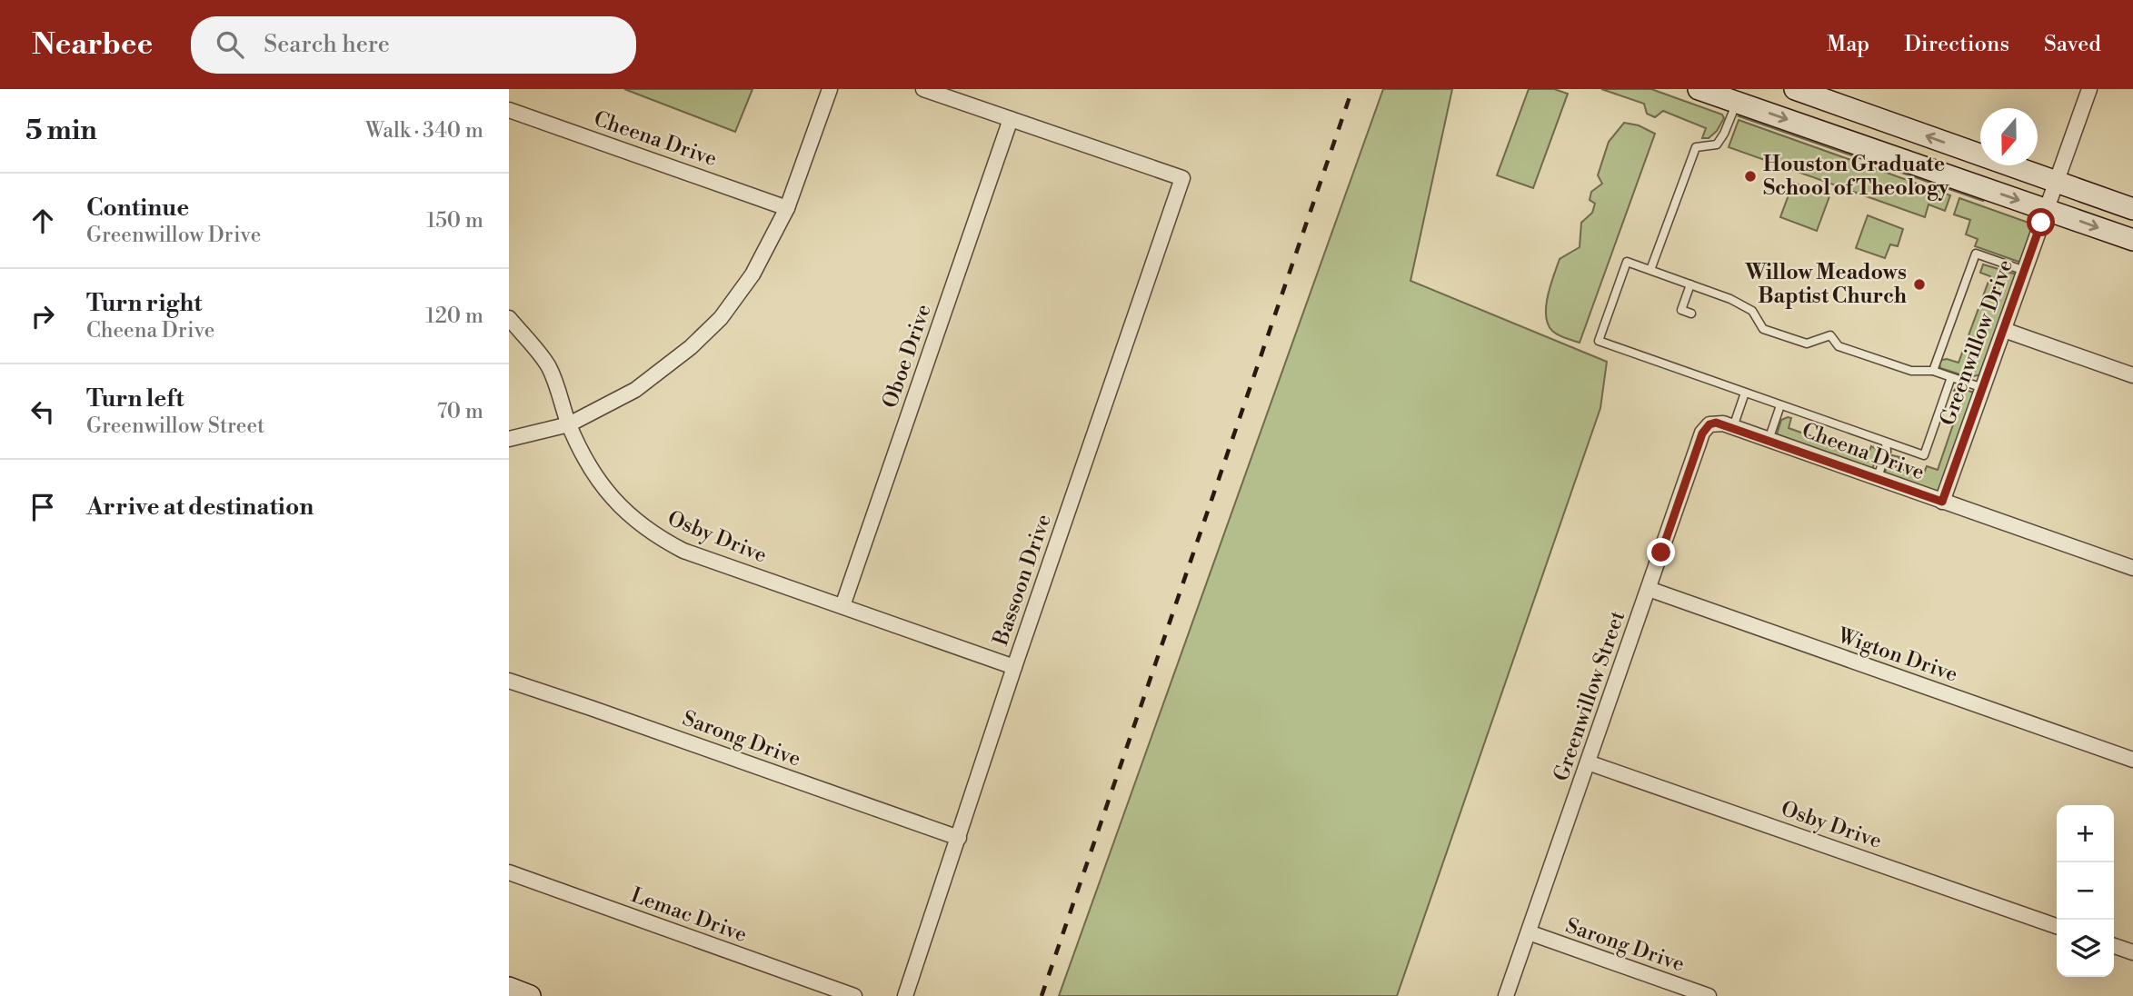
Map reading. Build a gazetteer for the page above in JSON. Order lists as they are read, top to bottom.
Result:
{
  "streets": {
    "street": [
      "Cheena Drive",
      "Greenwillow Drive",
      "Oboe Drive",
      "Osby Drive",
      "Bassoon Drive",
      "Wigton Drive",
      "Greenwillow Street",
      "Sarong Drive",
      "Lemac Drive"
    ]
  },
  "crossings": [
    ["Cheena Drive", "Greenwillow Drive"],
    ["Cheena Drive", "Greenwillow Street"],
    ["Oboe Drive", "Osby Drive"],
    ["Oboe Drive", "Bassoon Drive"],
    ["Osby Drive", "Bassoon Drive"],
    ["Osby Drive", "Greenwillow Street"],
    ["Bassoon Drive", "Sarong Drive"],
    ["Wigton Drive", "Greenwillow Street"],
    ["Greenwillow Street", "Sarong Drive"]
  ],
  "places": ["Houston Graduate School of Theology", "Willow Meadows Baptist Church"],
  "north": "bottom",
  "page": {
    "header": "Nearbee",
    "search": "Search here",
    "nav": ["Map", "Directions", "Saved"],
    "heading": ["5 min", "Walk · 340 m"],
    "list": [
      ["Continue", "Greenwillow Drive", "150 m"],
      ["Turn right", "Cheena Drive", "120 m"],
      ["Turn left", "Greenwillow Street", "70 m"],
      "Arrive at destination"
    ],
    "map_buttons": ["+", "−"]
  }
}
